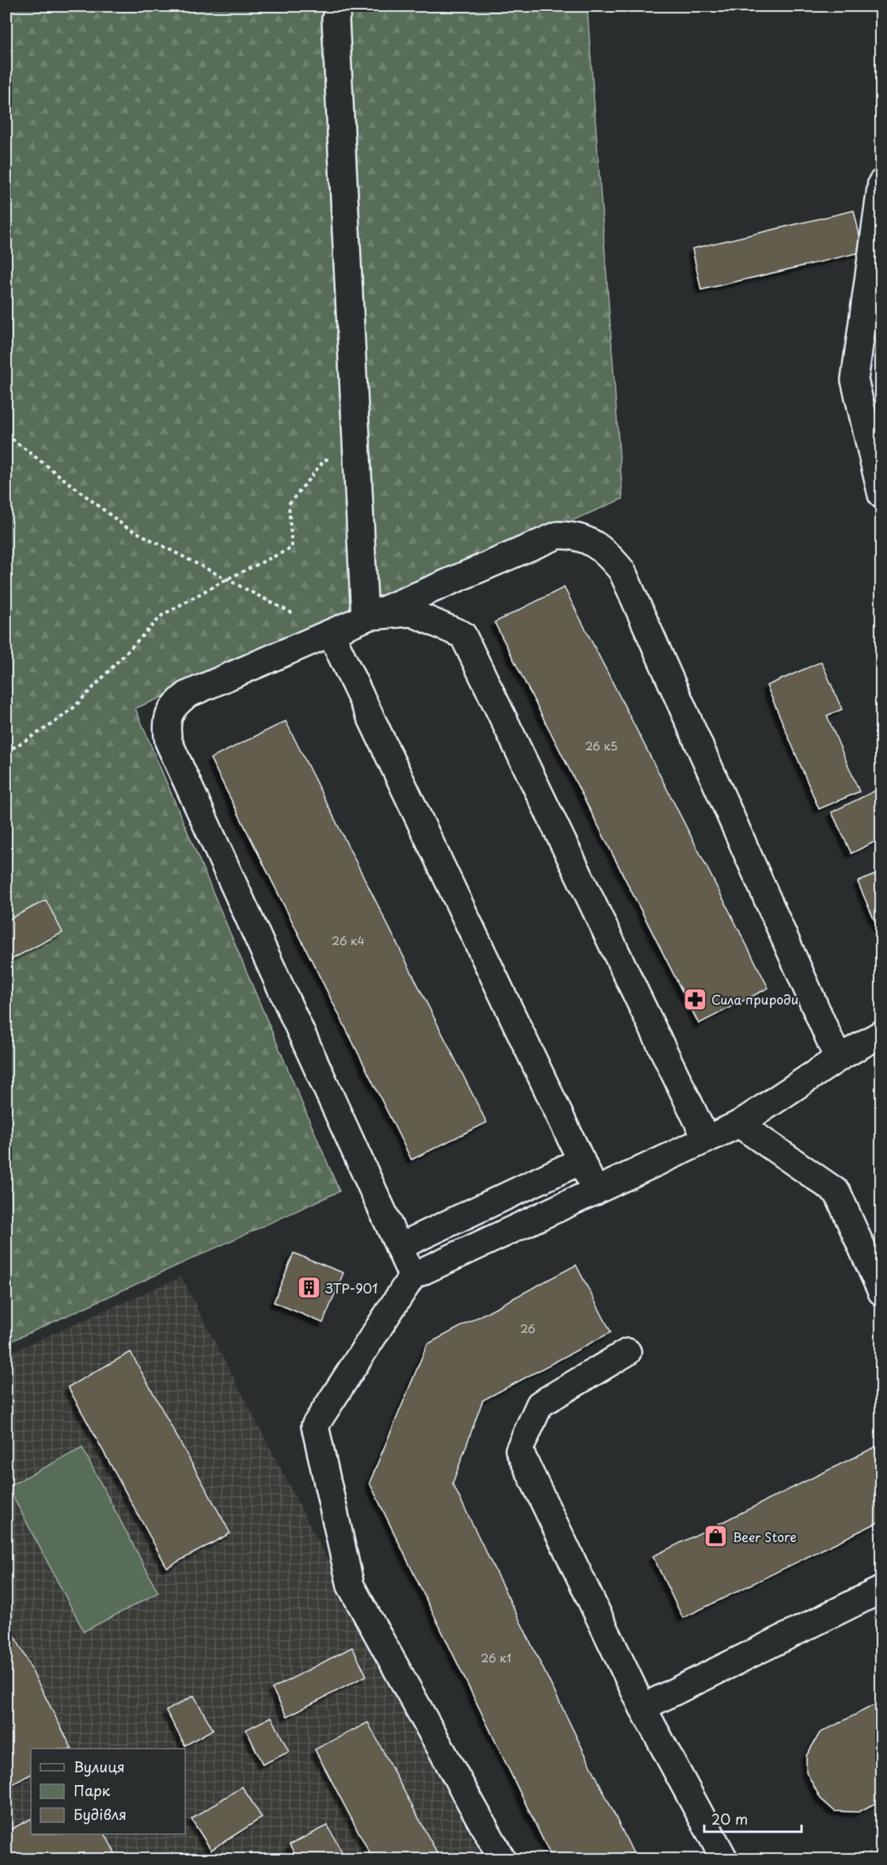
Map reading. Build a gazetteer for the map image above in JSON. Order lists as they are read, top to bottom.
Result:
{
  "places": {
    "pharmacy": ["Сила природи"],
    "building": ["ЗТР-901"],
    "shop": ["Beer Store"]
  },
  "house_numbers": [
    "26 к5",
    "26 к4",
    "26",
    "26 к1"
  ],
  "legend": ["Вулиця", "Парк", "Будівля"],
  "scale_bar": "20 m"
}
